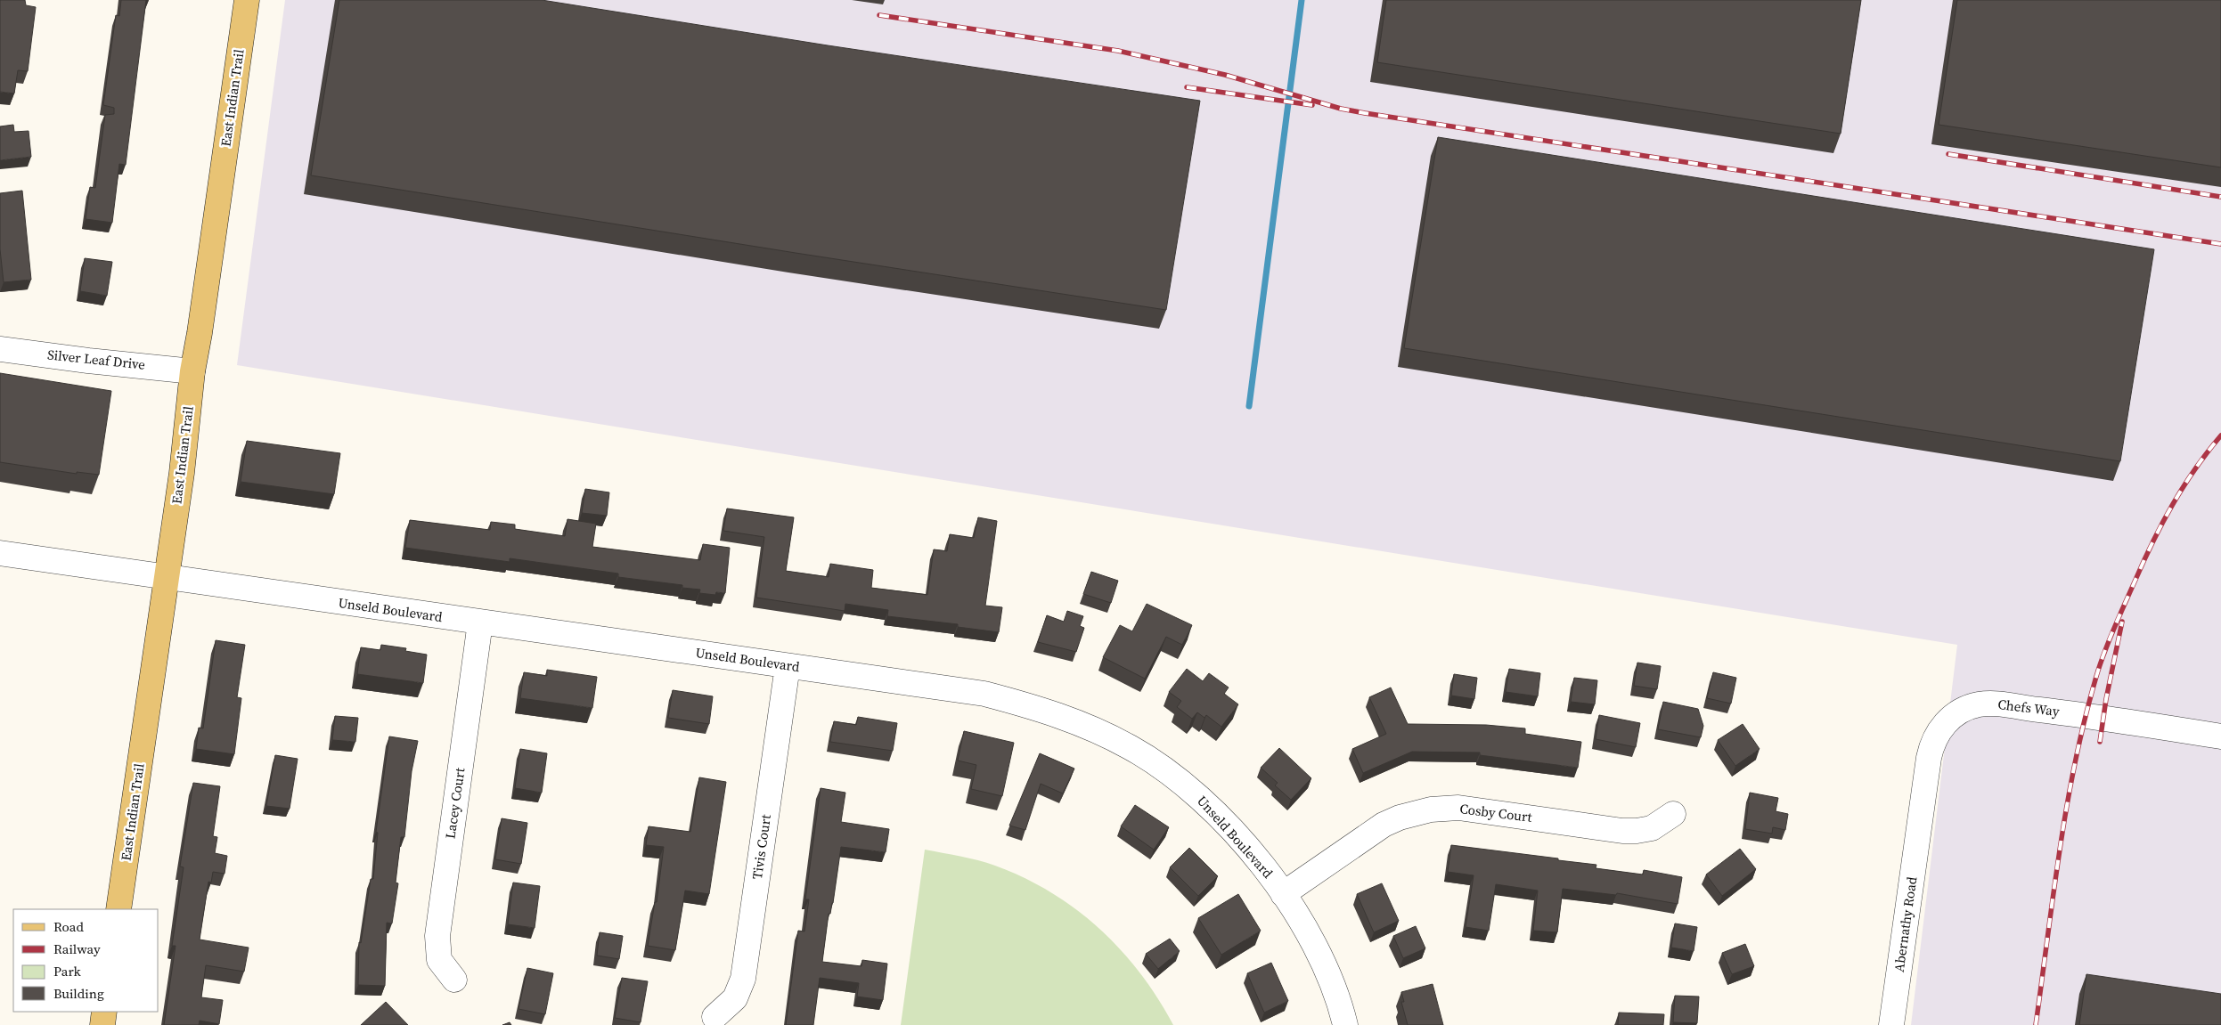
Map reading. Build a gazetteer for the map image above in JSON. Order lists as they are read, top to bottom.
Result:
{
  "streets": {
    "main road": ["East Indian Trail"],
    "street": [
      "Silver Leaf Drive",
      "Unseld Boulevard",
      "Chefs Way",
      "Lacey Court",
      "Cosby Court",
      "Tivis Court",
      "Abernathy Road"
    ]
  },
  "crossings": [
    ["East Indian Trail", "Silver Leaf Drive"],
    ["East Indian Trail", "Unseld Boulevard"],
    ["Unseld Boulevard", "Lacey Court"],
    ["Unseld Boulevard", "Cosby Court"],
    ["Unseld Boulevard", "Tivis Court"],
    ["Chefs Way", "Abernathy Road"]
  ],
  "legend": [
    "Road",
    "Railway",
    "Park",
    "Building"
  ]
}
